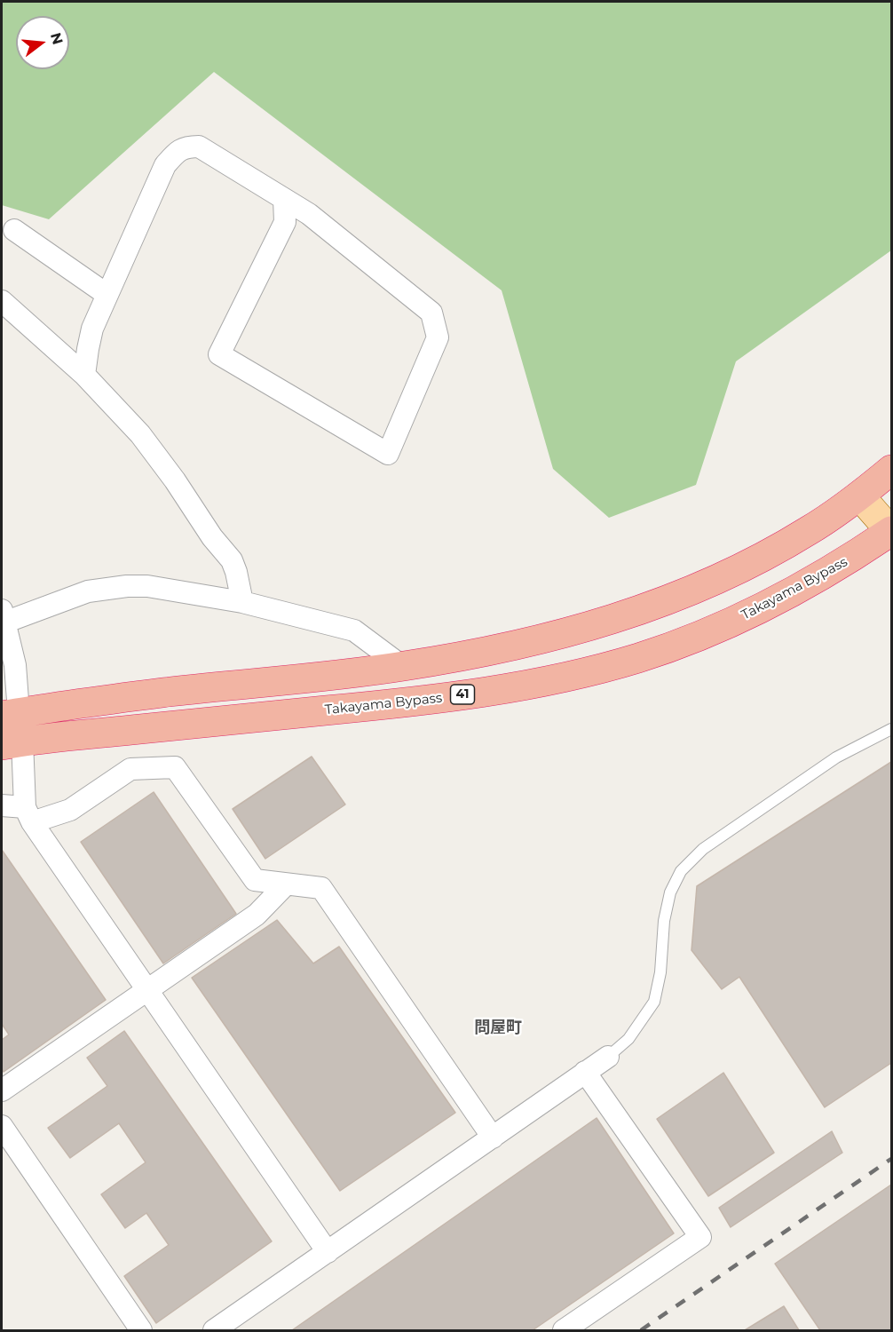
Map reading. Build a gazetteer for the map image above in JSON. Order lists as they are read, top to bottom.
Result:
{
  "streets": {
    "highway": ["Takayama Bypass", "41"]
  },
  "districts": ["問屋町"],
  "north": "right"
}
